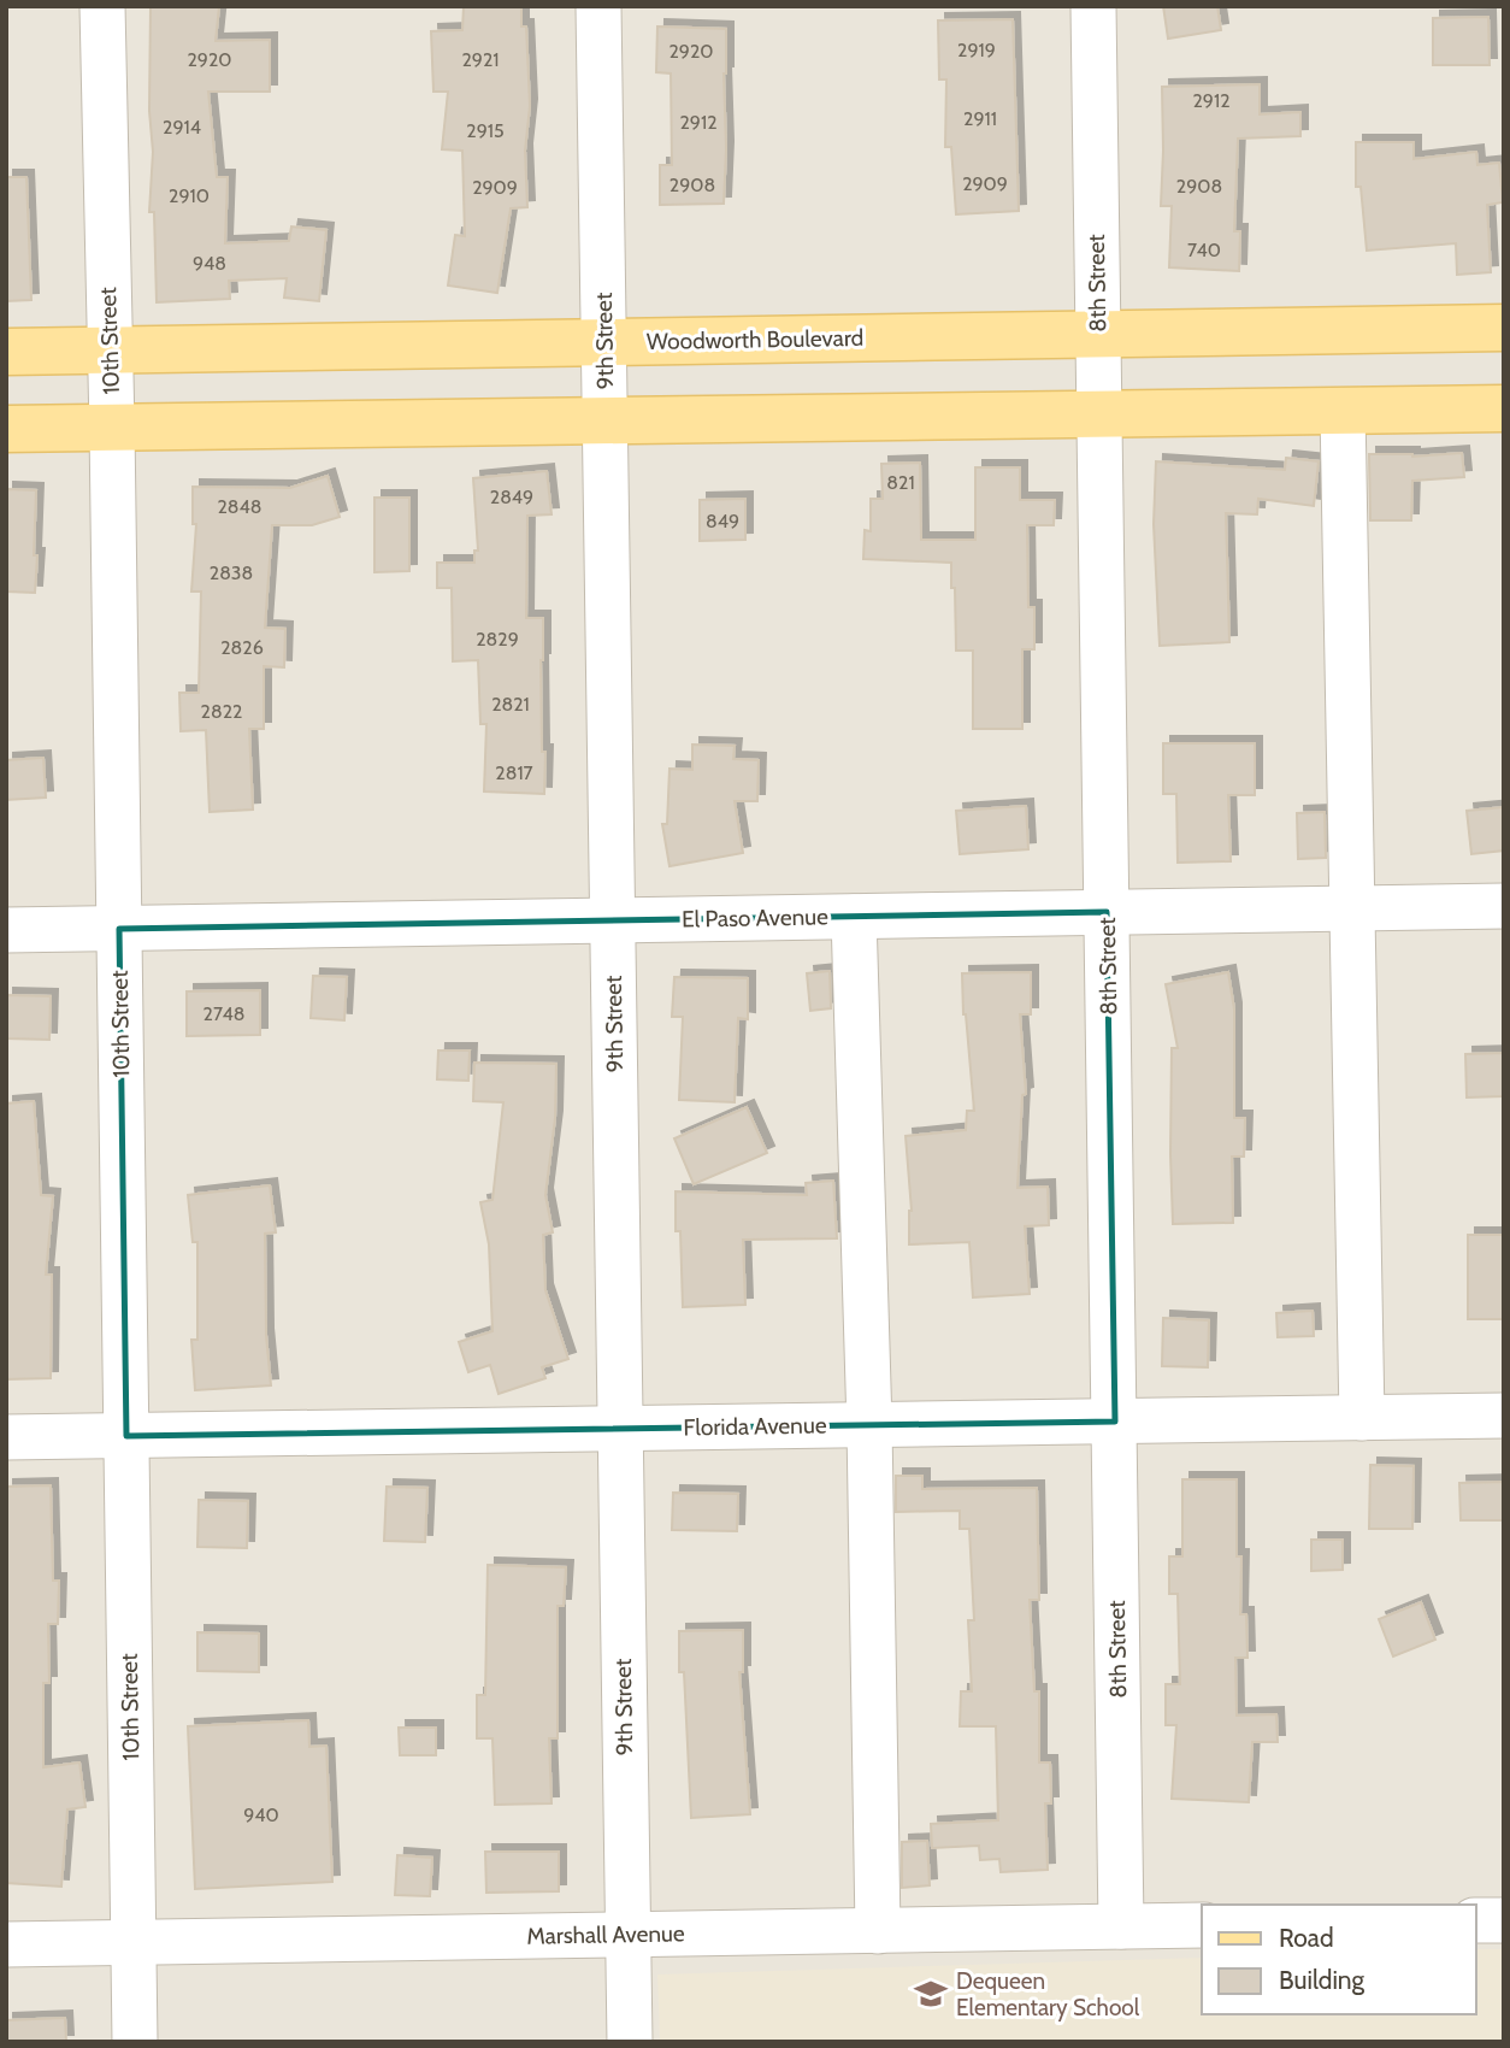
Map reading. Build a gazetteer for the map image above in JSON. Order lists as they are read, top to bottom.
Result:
{
  "streets": {
    "main road": ["Woodworth Boulevard"],
    "street": [
      "8th Street",
      "10th Street",
      "9th Street",
      "El Paso Avenue",
      "Florida Avenue",
      "Marshall Avenue"
    ]
  },
  "crossings": [
    ["8th Street", "Woodworth Boulevard"],
    ["8th Street", "El Paso Avenue"],
    ["8th Street", "Florida Avenue"],
    ["8th Street", "Marshall Avenue"],
    ["Woodworth Boulevard", "10th Street"],
    ["Woodworth Boulevard", "9th Street"],
    ["10th Street", "El Paso Avenue"],
    ["10th Street", "Florida Avenue"],
    ["10th Street", "Marshall Avenue"],
    ["9th Street", "El Paso Avenue"],
    ["9th Street", "Florida Avenue"],
    ["9th Street", "Marshall Avenue"]
  ],
  "places": {
    "school or university": ["Dequeen Elementary School"]
  },
  "house_numbers": [
    "2919",
    "2920",
    "2920",
    "2921",
    "2912",
    "2911",
    "2912",
    "2914",
    "2915",
    "2909",
    "2908",
    "2908",
    "2909",
    "2910",
    "740",
    "948",
    "821",
    "2849",
    "2848",
    "849",
    "2838",
    "2829",
    "2826",
    "2821",
    "2822",
    "2817",
    "2748",
    "940"
  ],
  "legend": ["Road", "Building"]
}
